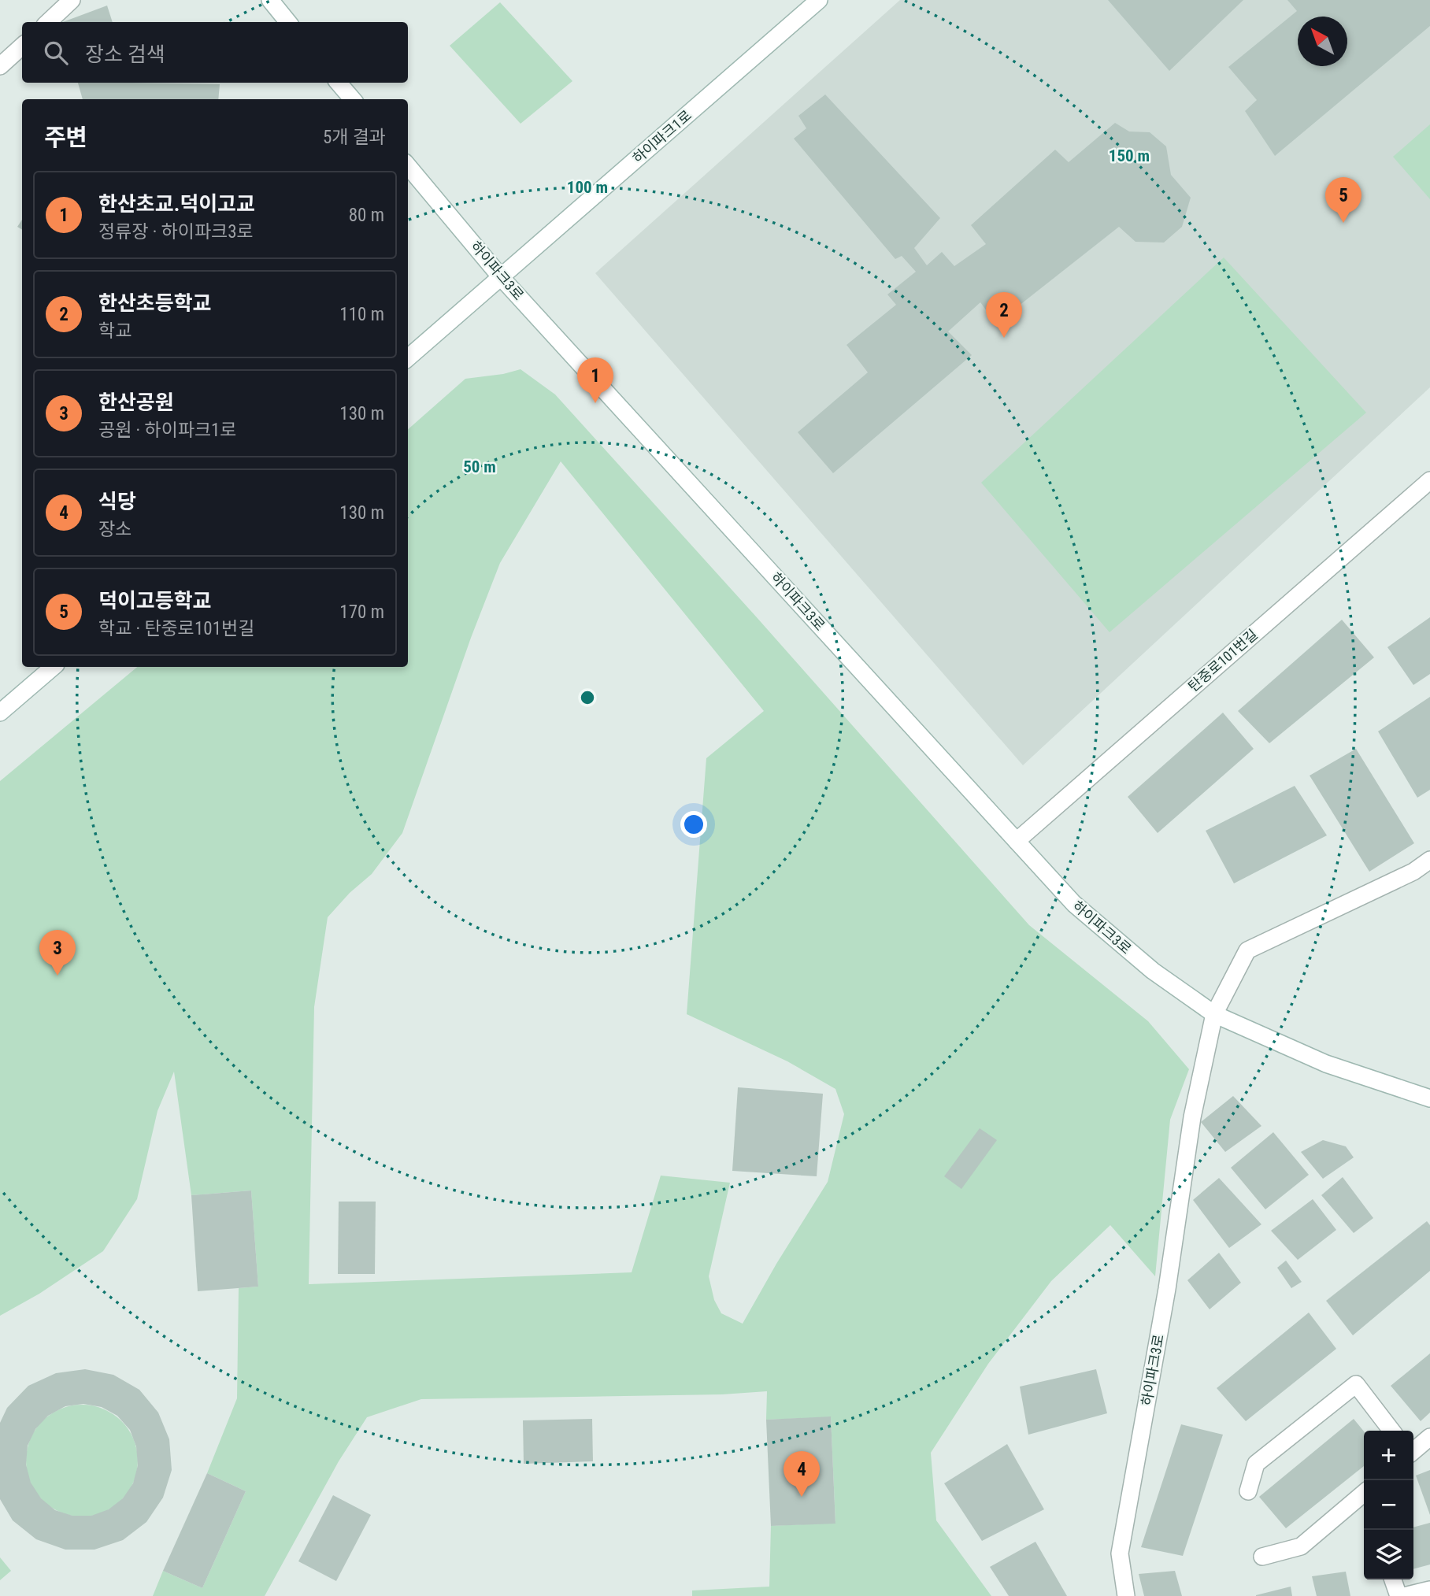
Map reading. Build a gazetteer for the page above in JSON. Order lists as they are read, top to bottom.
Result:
{
  "streets": {
    "street": ["하이파크1로", "하이파크3로", "탄중로101번길"]
  },
  "crossings": [
    ["하이파크1로", "하이파크3로"],
    ["하이파크3로", "탄중로101번길"]
  ],
  "north": "top left",
  "page": {
    "search": "장소 검색",
    "heading": ["주변", "5개 결과"],
    "list": [
      {
        "mark": "1",
        "name": "한산초교.덕이고교",
        "note": "정류장 · 하이파크3로",
        "value": "80 m"
      },
      {
        "mark": "2",
        "name": "한산초등학교",
        "note": "학교",
        "value": "110 m"
      },
      {
        "mark": "3",
        "name": "한산공원",
        "note": "공원 · 하이파크1로",
        "value": "130 m"
      },
      {
        "mark": "4",
        "name": "식당",
        "note": "장소",
        "value": "130 m"
      },
      {
        "mark": "5",
        "name": "덕이고등학교",
        "note": "학교 · 탄중로101번길",
        "value": "170 m"
      }
    ],
    "pins": [
      "5",
      "2",
      "1",
      "3",
      "4"
    ],
    "map_buttons": ["+", "−"]
  },
  "rings": ["150 m", "100 m", "50 m"]
}
